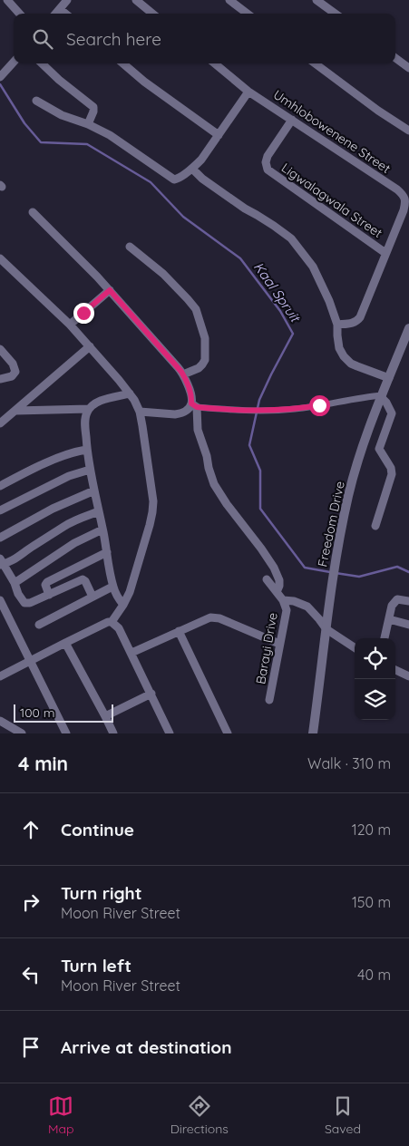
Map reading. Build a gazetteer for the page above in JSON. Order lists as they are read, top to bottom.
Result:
{
  "streets": {
    "street": [
      "Umhlobowenene Street",
      "Ligwalagwala Street",
      "Freedom Drive",
      "Barayi Drive"
    ]
  },
  "crossings": [
    ["Umhlobowenene Street", "Ligwalagwala Street"]
  ],
  "water": ["Kaal Spruit"],
  "scale_bar": "100 m",
  "page": {
    "search": "Search here",
    "scale": "100 m",
    "heading": ["4 min", "Walk · 310 m"],
    "list": [
      ["Continue", "120 m"],
      ["Turn right", "Moon River Street", "150 m"],
      ["Turn left", "Moon River Street", "40 m"],
      "Arrive at destination"
    ],
    "nav": ["Map", "Directions", "Saved"]
  }
}
